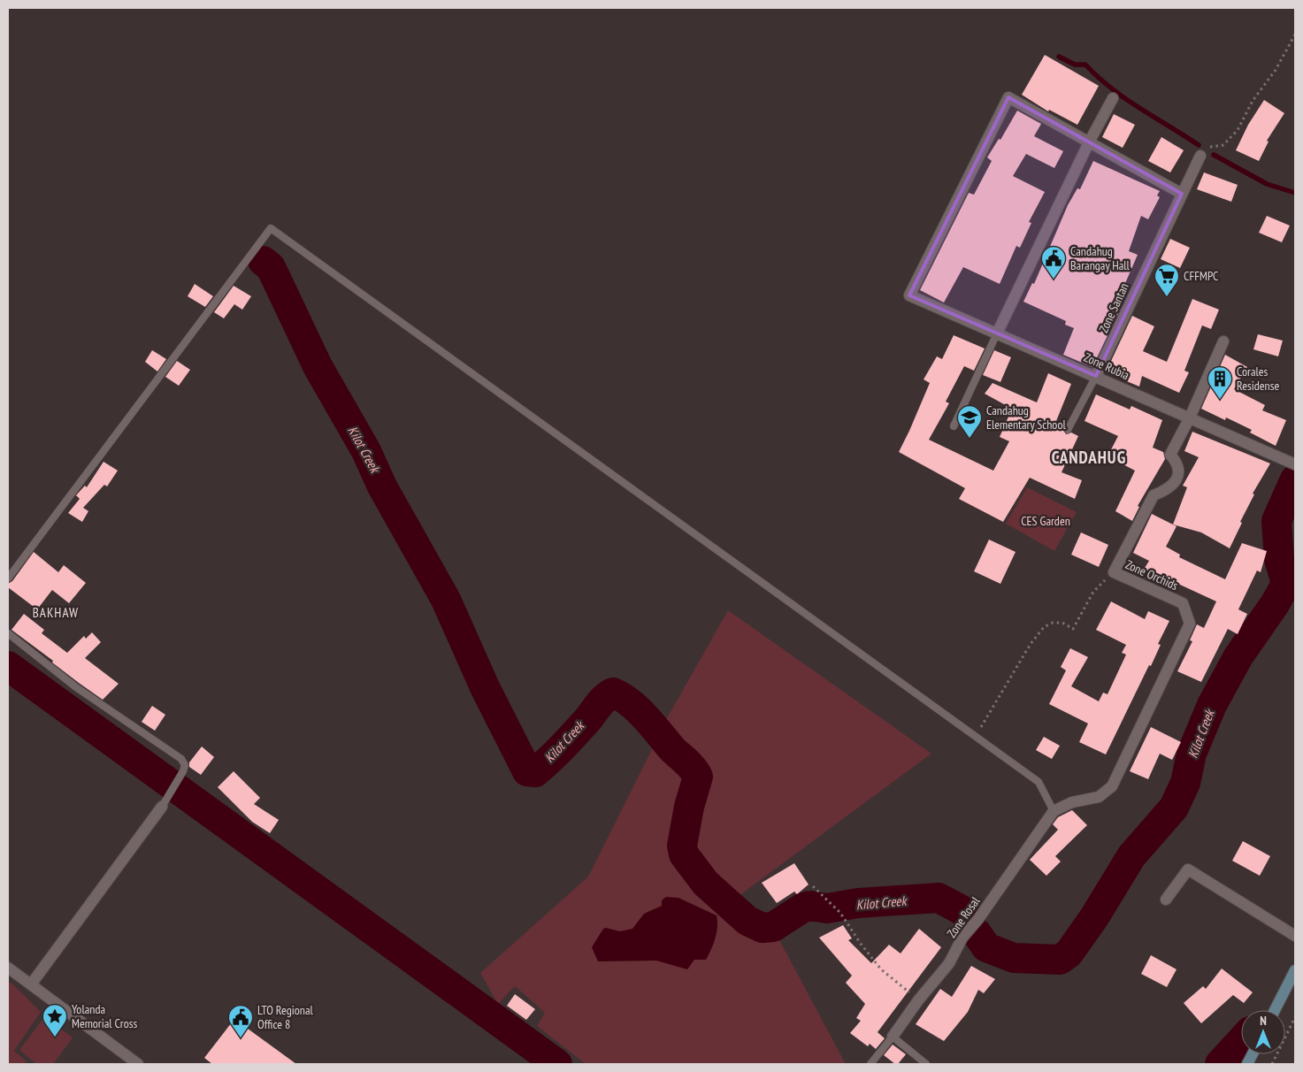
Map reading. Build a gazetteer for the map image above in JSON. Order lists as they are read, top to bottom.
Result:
{
  "streets": {
    "street": [
      "Zone Santan",
      "Zone Rubia",
      "Zone Orchids",
      "Zone Rosal"
    ]
  },
  "crossings": [
    ["Zone Santan", "Zone Rubia"],
    ["Zone Rubia", "Zone Orchids"],
    ["Zone Orchids", "Zone Rosal"]
  ],
  "districts": ["CANDAHUG", "BAKHAW"],
  "water": ["Kilot Creek"],
  "parks": ["CES Garden"],
  "places": {
    "public building": ["Candahug Barangay Hall", "LTO Regional Office 8"],
    "supermarket": ["CFFMPC"],
    "building": ["Corales Residense"],
    "school or university": ["Candahug Elementary School"],
    "place": ["Yolanda Memorial Cross"]
  },
  "north": "top"
}
